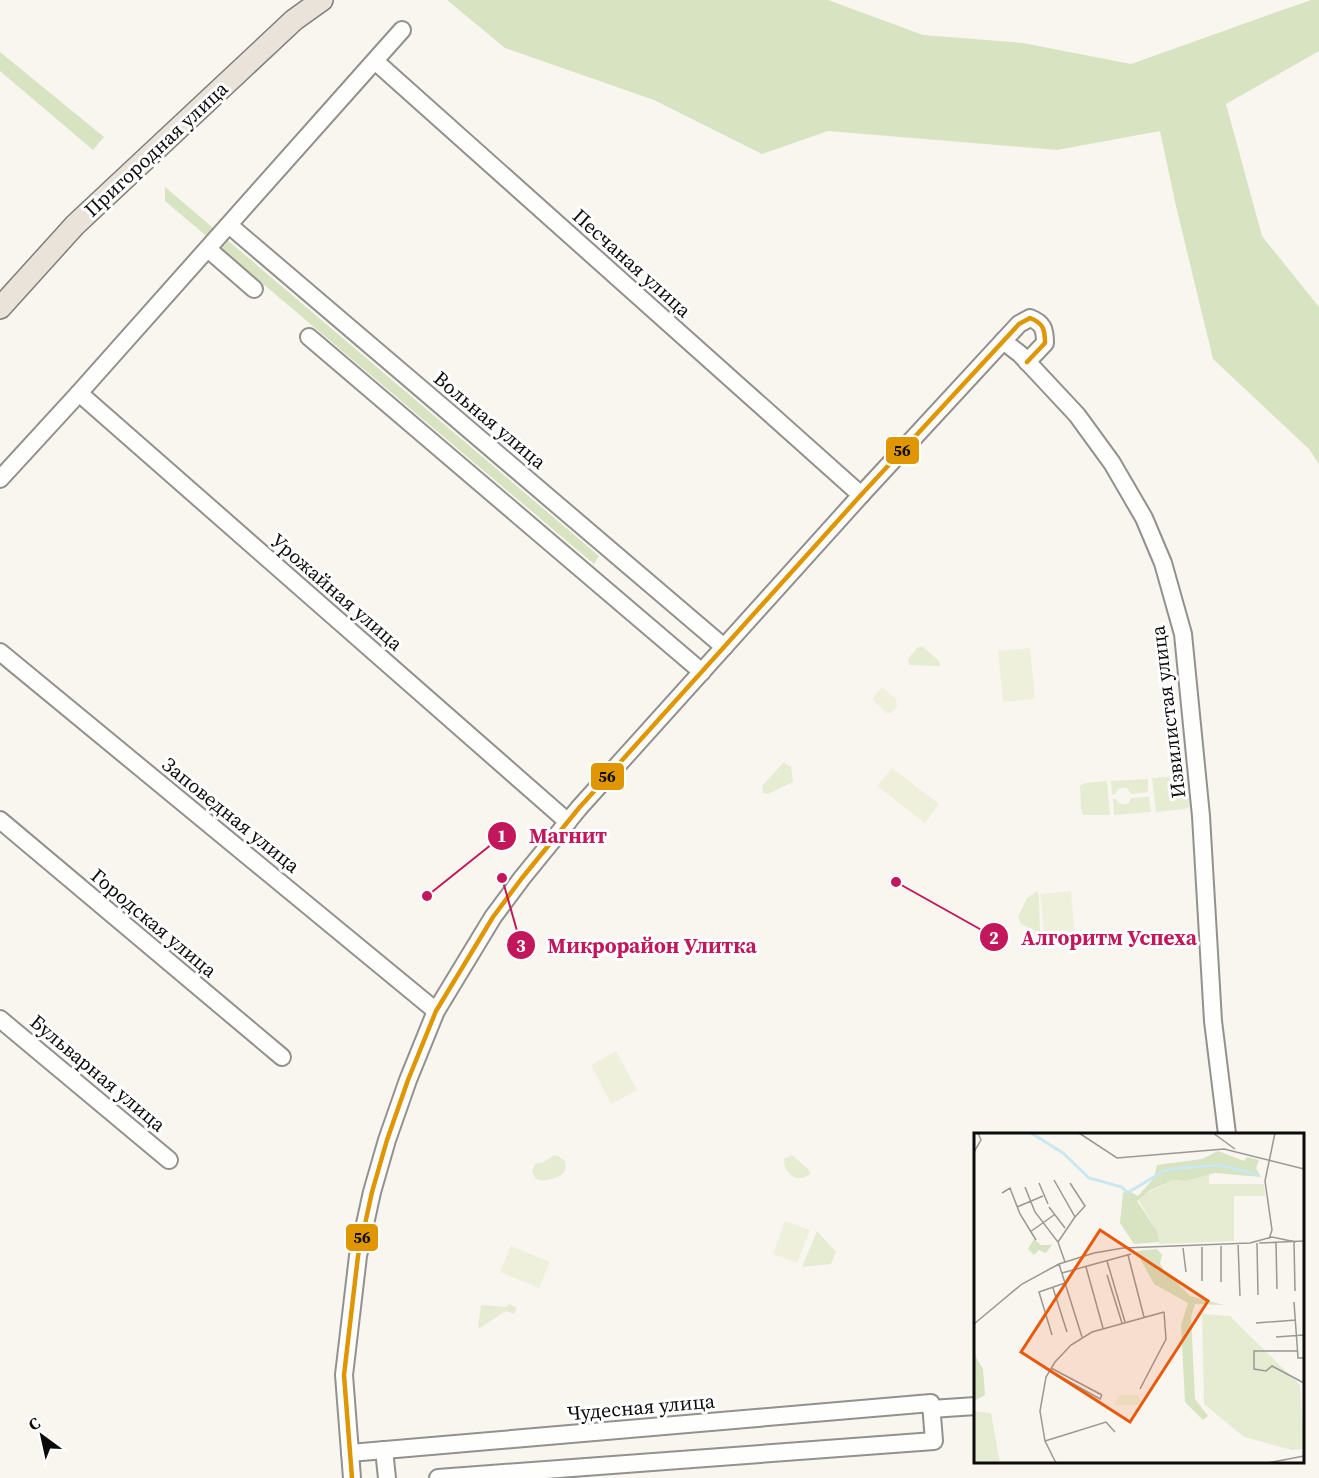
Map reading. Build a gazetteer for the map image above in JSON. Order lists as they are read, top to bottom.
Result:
{
  "streets": {
    "main road": ["Пригородная улица"],
    "street": [
      "Песчаная улица",
      "Вольная улица",
      "Урожайная улица",
      "Извилистая улица",
      "Заповедная улица",
      "Городская улица",
      "Бульварная улица",
      "Чудесная улица"
    ]
  },
  "places": ["Микрорайон Улитка", "Алгоритм Успеха", "Магнит"],
  "lines": ["transit line 56"],
  "north": "top left"
}
